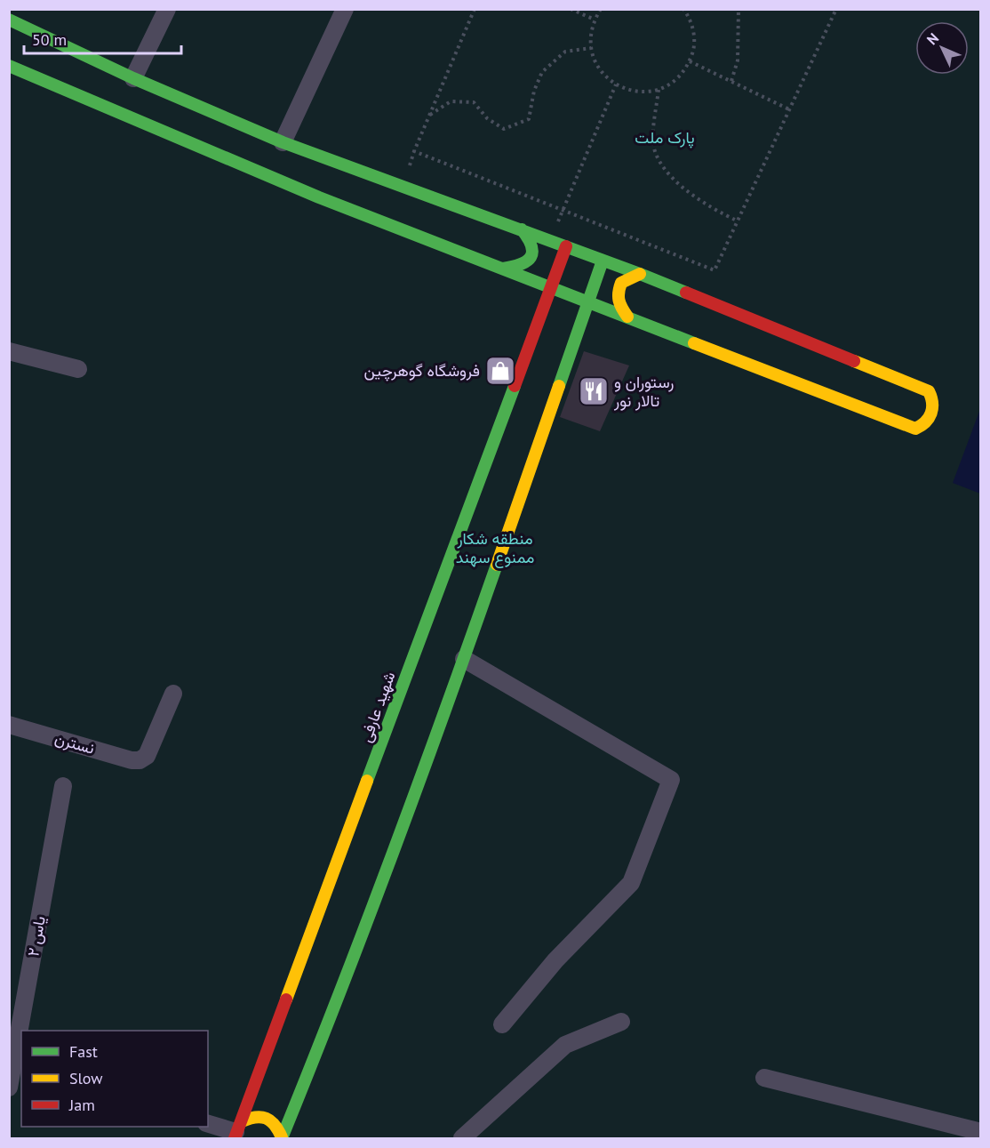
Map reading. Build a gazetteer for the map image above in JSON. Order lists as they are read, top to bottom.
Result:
{
  "streets": {
    "street": ["شهید عارفی", "نسترن", "یاس ۲"]
  },
  "parks": ["پارک ملت", "منطقه شکار ممنوع سهند"],
  "places": {
    "shop": ["فروشگاه گوهرچین"],
    "restaurant": ["رستوران و تالار نور"]
  },
  "legend": ["Fast", "Slow", "Jam"],
  "scale_bar": "50 m",
  "north": "top left"
}
